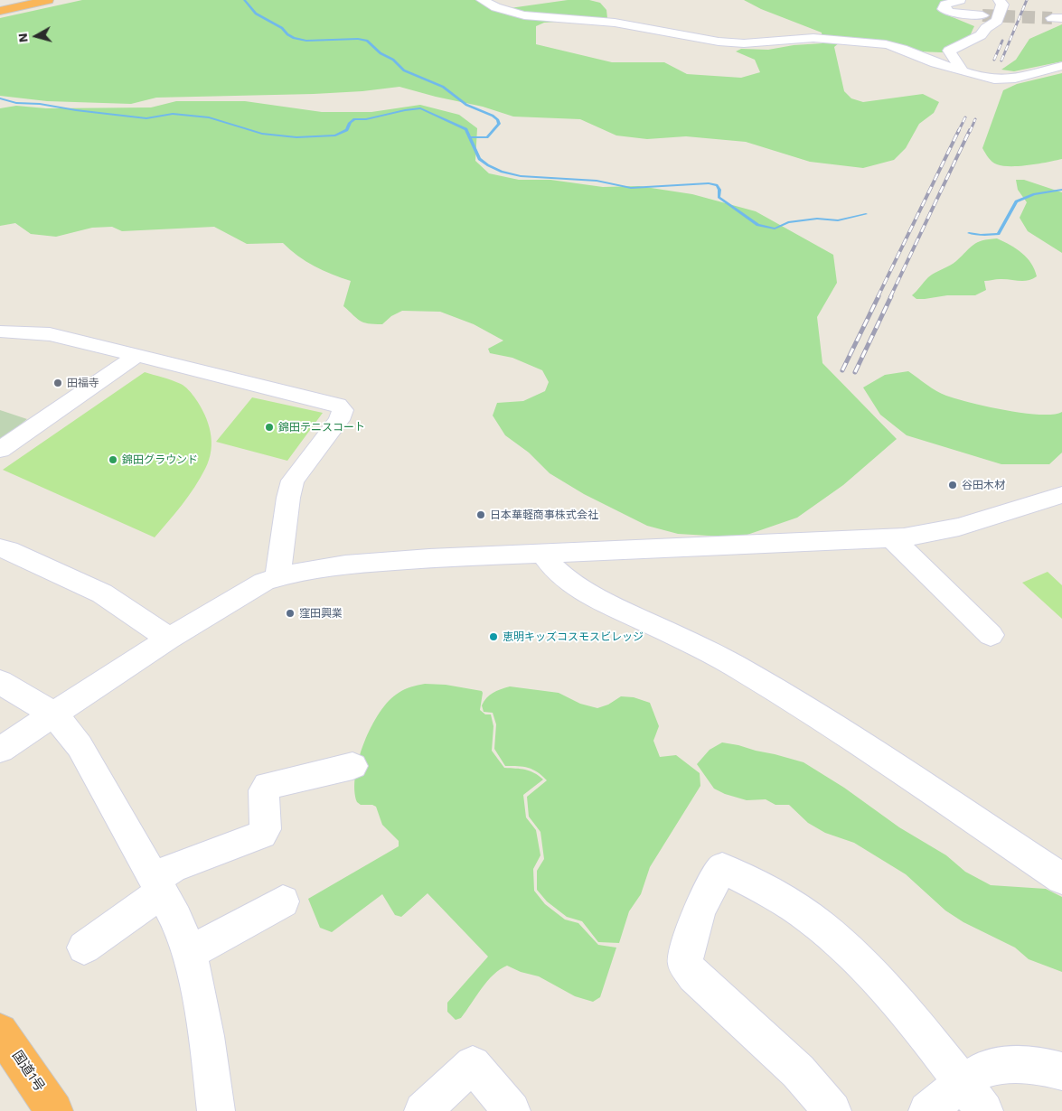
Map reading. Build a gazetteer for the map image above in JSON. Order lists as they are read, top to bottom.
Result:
{
  "streets": {
    "highway": ["国道1号"]
  },
  "places": [
    "田福寺",
    "錦田テニスコート",
    "錦田グラウンド",
    "谷田木材",
    "日本華軽商事株式会社",
    "窪田興業",
    "恵明キッズコスモスビレッジ"
  ],
  "north": "left"
}
